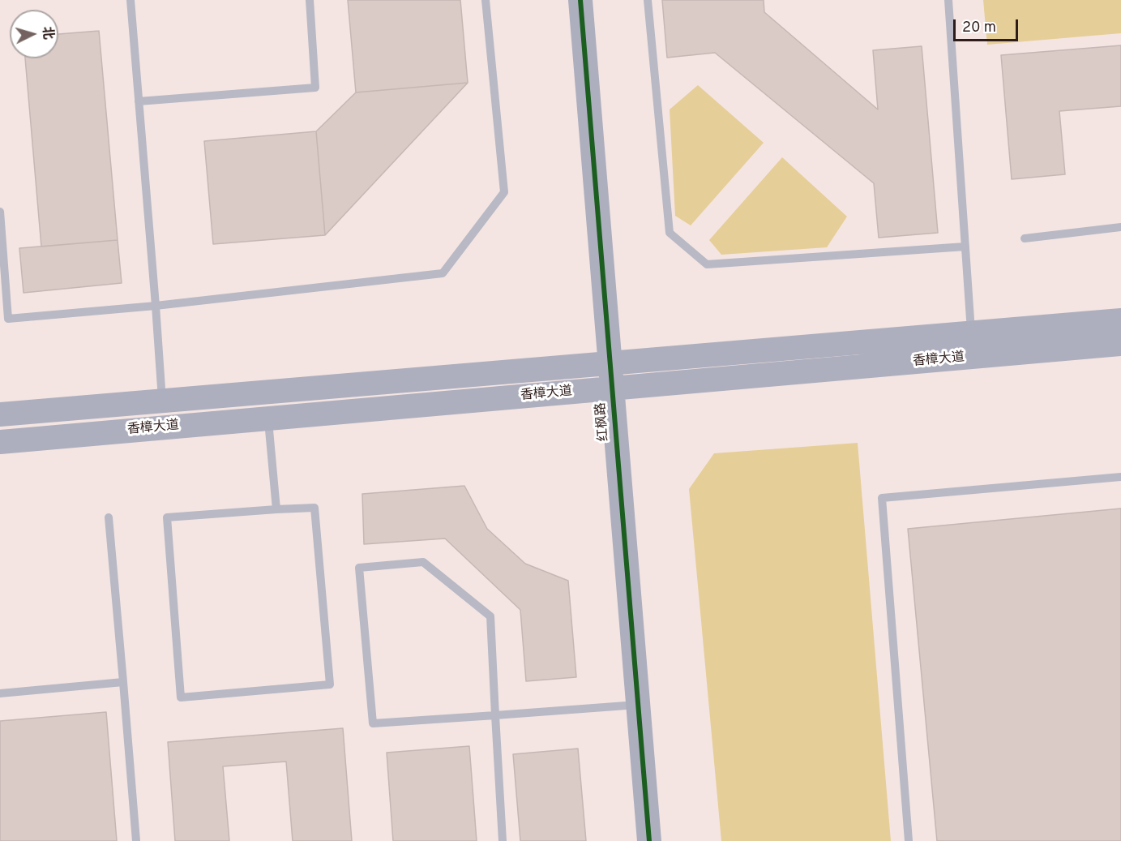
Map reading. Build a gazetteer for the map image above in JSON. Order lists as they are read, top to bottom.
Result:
{
  "streets": {
    "main road": ["香樟大道", "红枫路"]
  },
  "crossings": [
    ["香樟大道", "红枫路"]
  ],
  "scale_bar": "20 m",
  "north": "right"
}
